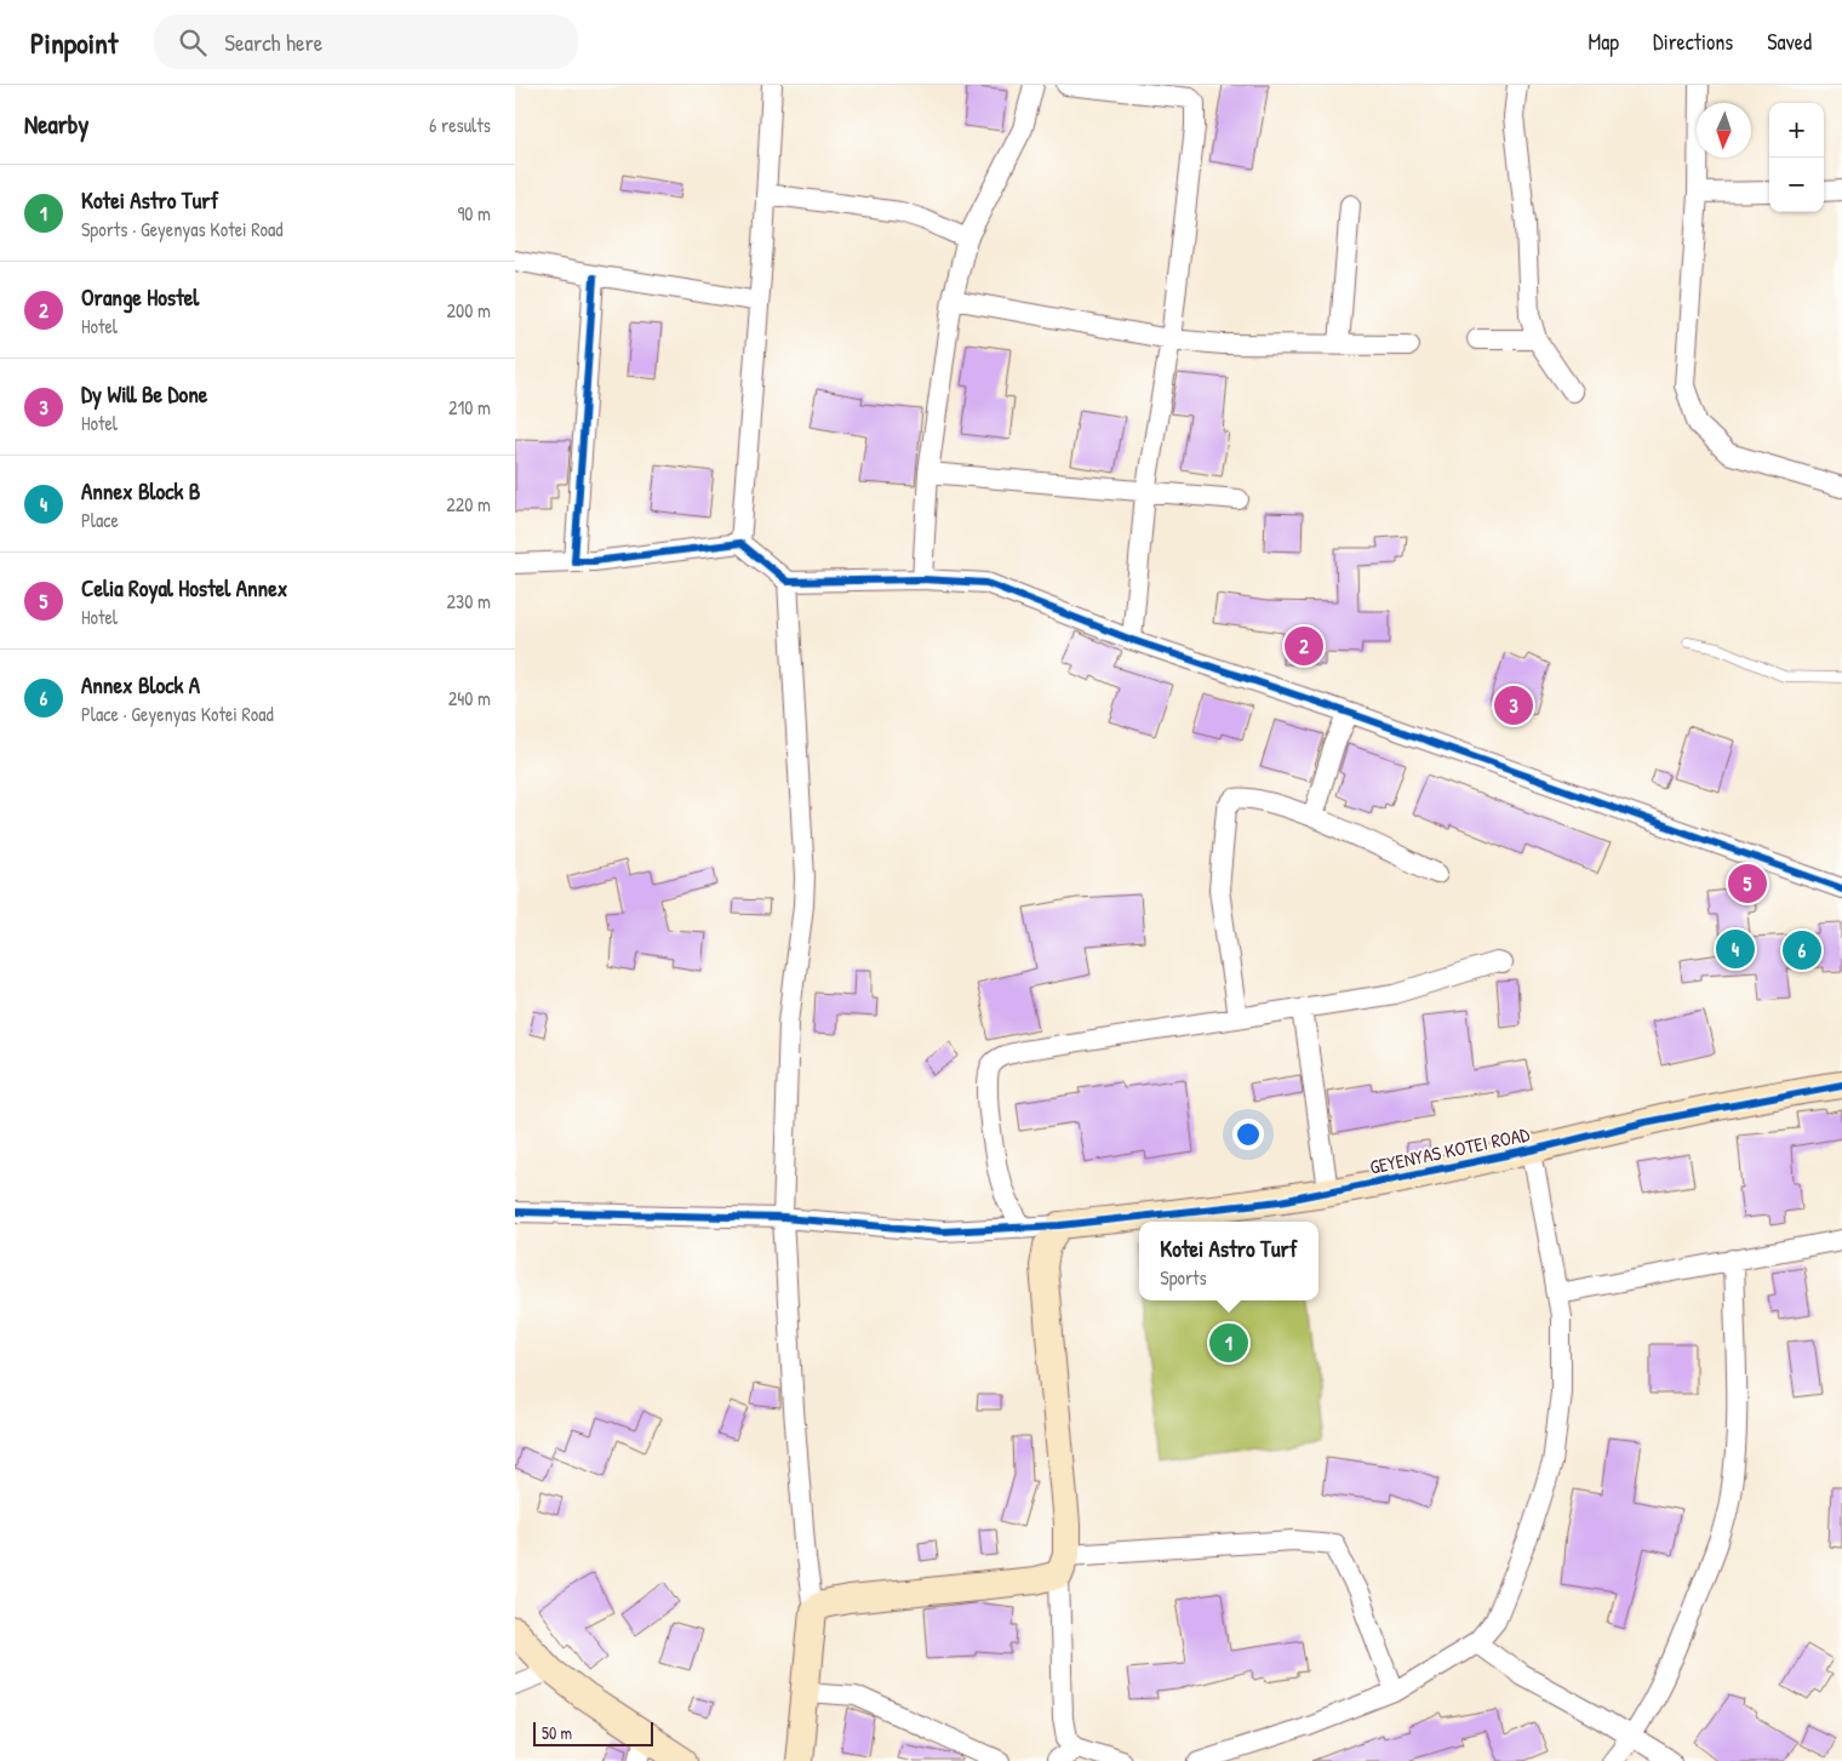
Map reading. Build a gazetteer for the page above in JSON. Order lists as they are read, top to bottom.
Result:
{
  "streets": {
    "street": ["GEYENYAS KOTEI ROAD"]
  },
  "scale_bar": "50 m",
  "north": "bottom",
  "page": {
    "header": "Pinpoint",
    "search": "Search here",
    "nav": ["Map", "Directions", "Saved"],
    "heading": ["Nearby", "6 results"],
    "map_buttons": ["+", "−"],
    "list": [
      {
        "mark": "1",
        "name": "Kotei Astro Turf",
        "note": "Sports · Geyenyas Kotei Road",
        "value": "90 m"
      },
      {
        "mark": "2",
        "name": "Orange Hostel",
        "note": "Hotel",
        "value": "200 m"
      },
      {
        "mark": "3",
        "name": "Dy Will Be Done",
        "note": "Hotel",
        "value": "210 m"
      },
      {
        "mark": "4",
        "name": "Annex Block B",
        "note": "Place",
        "value": "220 m"
      },
      {
        "mark": "5",
        "name": "Celia Royal Hostel Annex",
        "note": "Hotel",
        "value": "230 m"
      },
      {
        "mark": "6",
        "name": "Annex Block A",
        "note": "Place · Geyenyas Kotei Road",
        "value": "240 m"
      }
    ],
    "pins": [
      "2",
      "3",
      "5",
      "4",
      "6",
      "1"
    ],
    "popup": ["Kotei Astro Turf", "Sports"],
    "scale": "50 m"
  }
}
